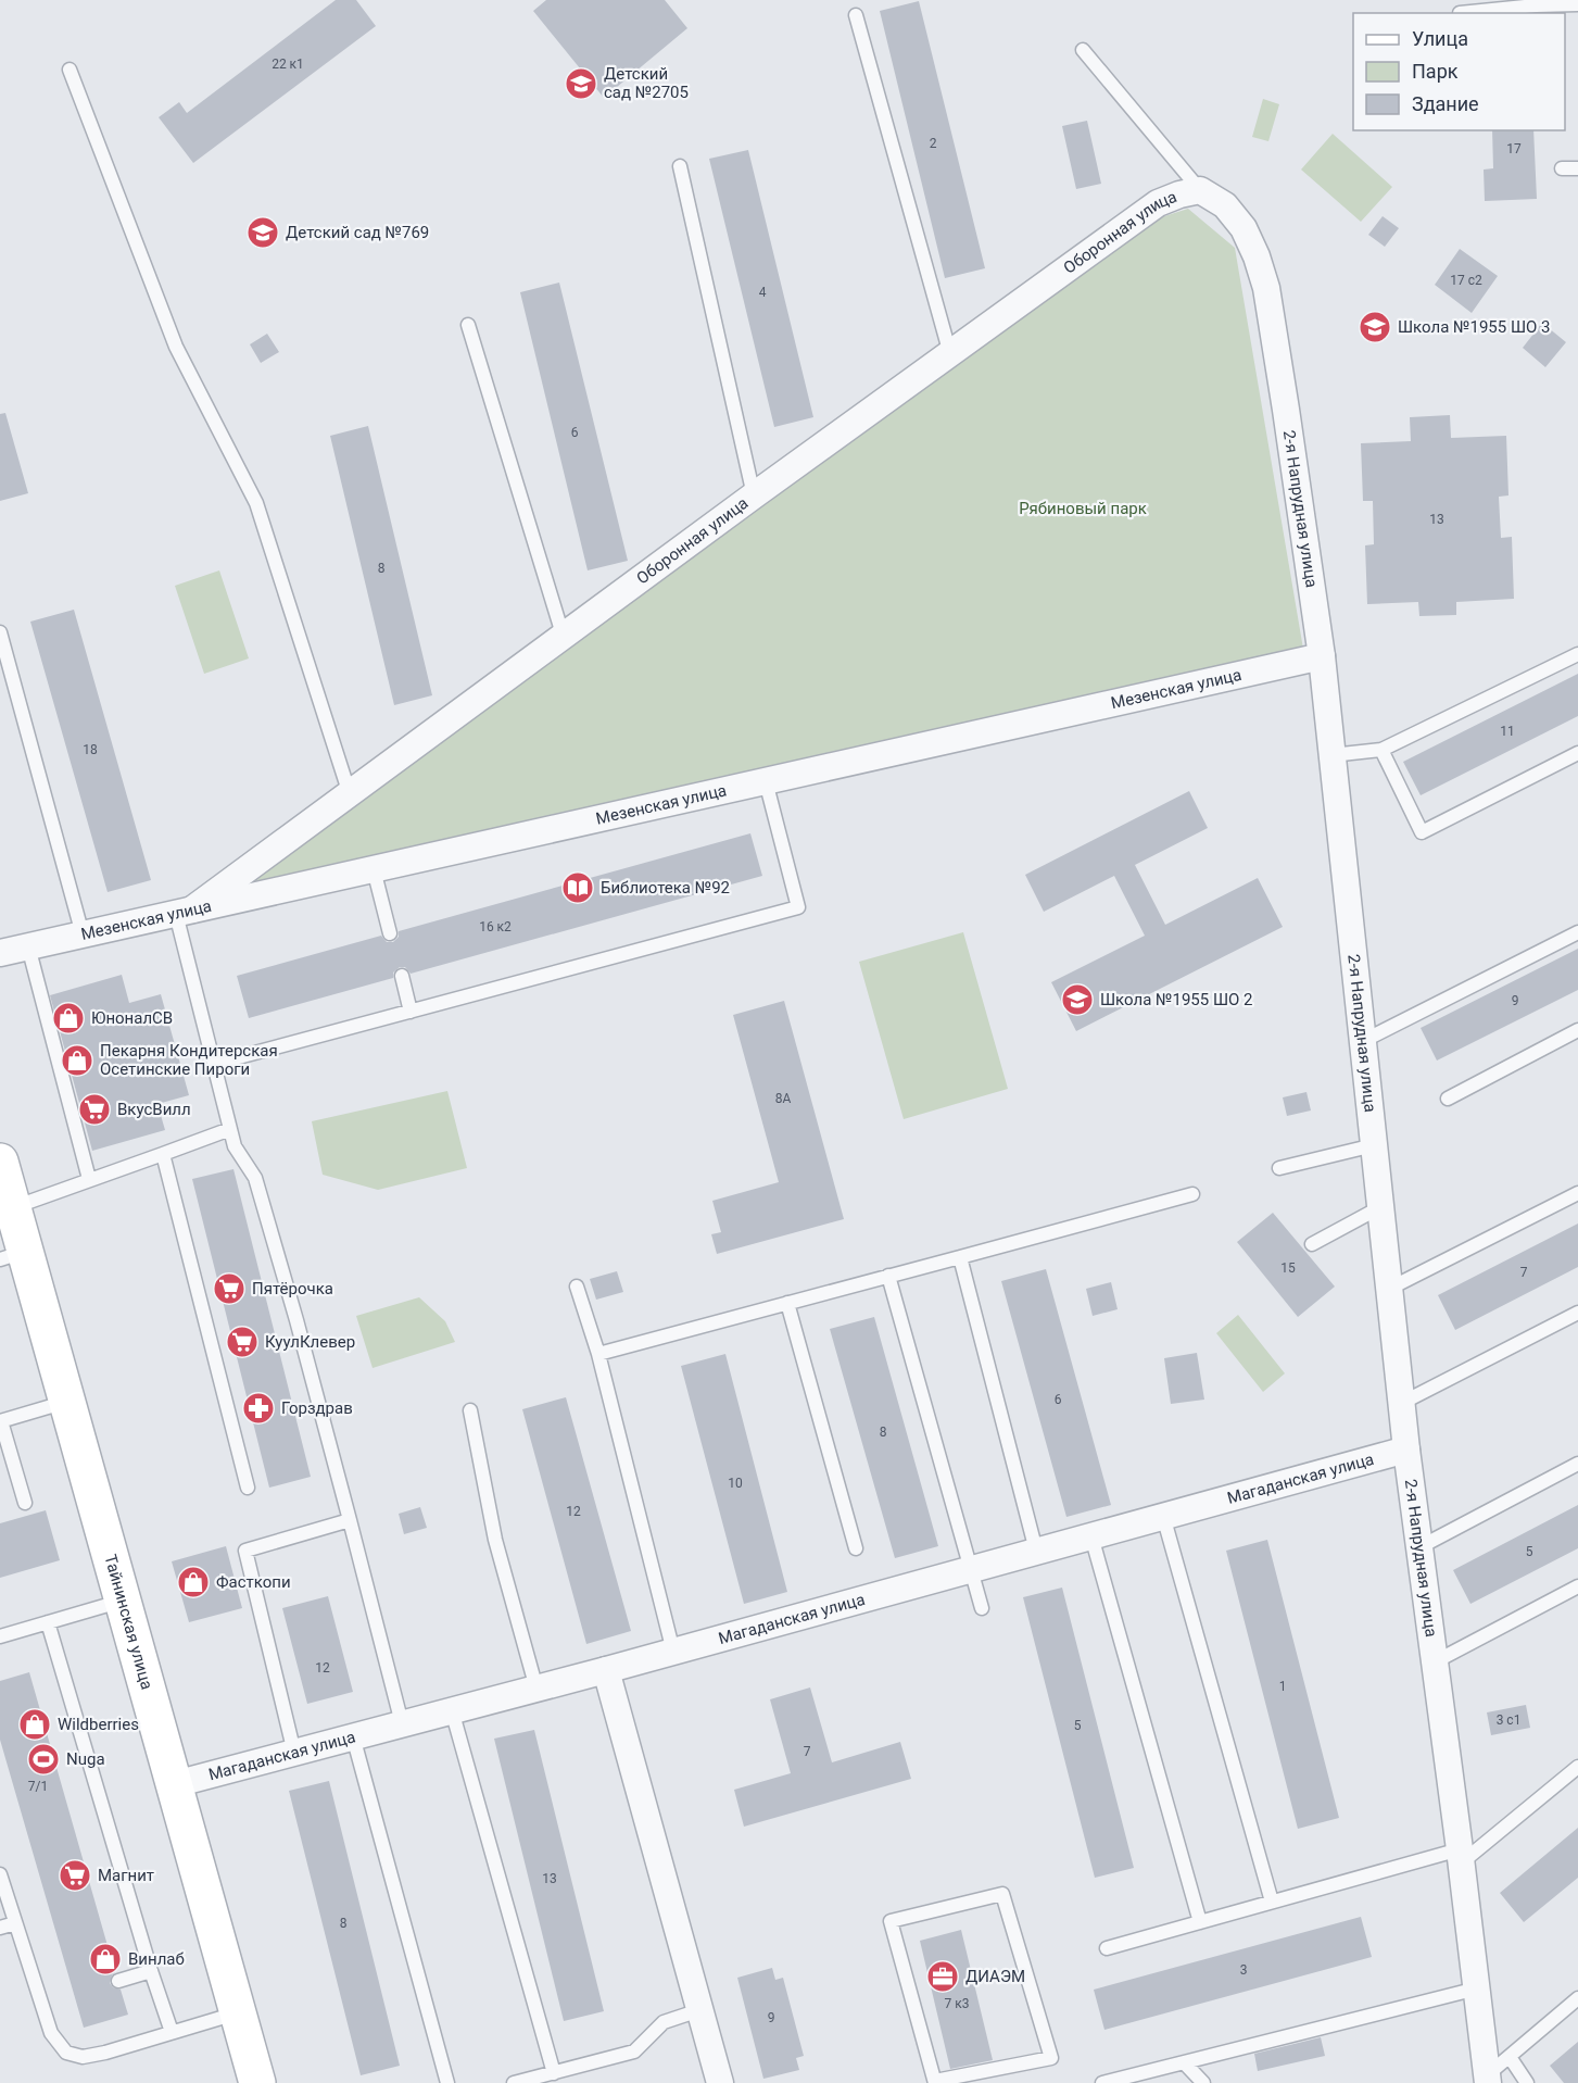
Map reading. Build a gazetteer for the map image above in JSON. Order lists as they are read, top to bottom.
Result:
{
  "streets": {
    "main road": ["Тайнинская улица"],
    "street": [
      "Оборонная улица",
      "2-я Напрудная улица",
      "Мезенская улица",
      "Магаданская улица"
    ]
  },
  "crossings": [
    ["Оборонная улица", "2-я Напрудная улица"],
    ["Оборонная улица", "Мезенская улица"],
    ["2-я Напрудная улица", "Мезенская улица"],
    ["2-я Напрудная улица", "Магаданская улица"],
    ["Магаданская улица", "Тайнинская улица"]
  ],
  "parks": ["Рябиновый парк"],
  "places": {
    "school or university": [
      "Детский сад №2705",
      "Детский сад №769",
      "Школа №1955 ШО 3",
      "Школа №1955 ШО 2"
    ],
    "library": ["Библиотека №92"],
    "shop": [
      "ЮноналСВ",
      "Пекарня Кондитерская Осетинские Пироги",
      "Фасткопи",
      "Wildberries",
      "Винлаб"
    ],
    "supermarket": [
      "ВкусВилл",
      "Пятёрочка",
      "КуулКлевер",
      "Магнит"
    ],
    "pharmacy": ["Горздрав"],
    "sports": ["Nuga"],
    "office": ["ДИАЭМ"]
  },
  "house_numbers": [
    "22 к1",
    "2",
    "17",
    "17 с2",
    "4",
    "6",
    "13",
    "8",
    "11",
    "18",
    "16 к2",
    "9",
    "8А",
    "15",
    "7",
    "6",
    "8",
    "10",
    "12",
    "5",
    "12",
    "1",
    "3 с1",
    "5",
    "7",
    "7/1",
    "13",
    "8",
    "3",
    "7 к3",
    "9"
  ],
  "legend": ["Улица", "Парк", "Здание"]
}
